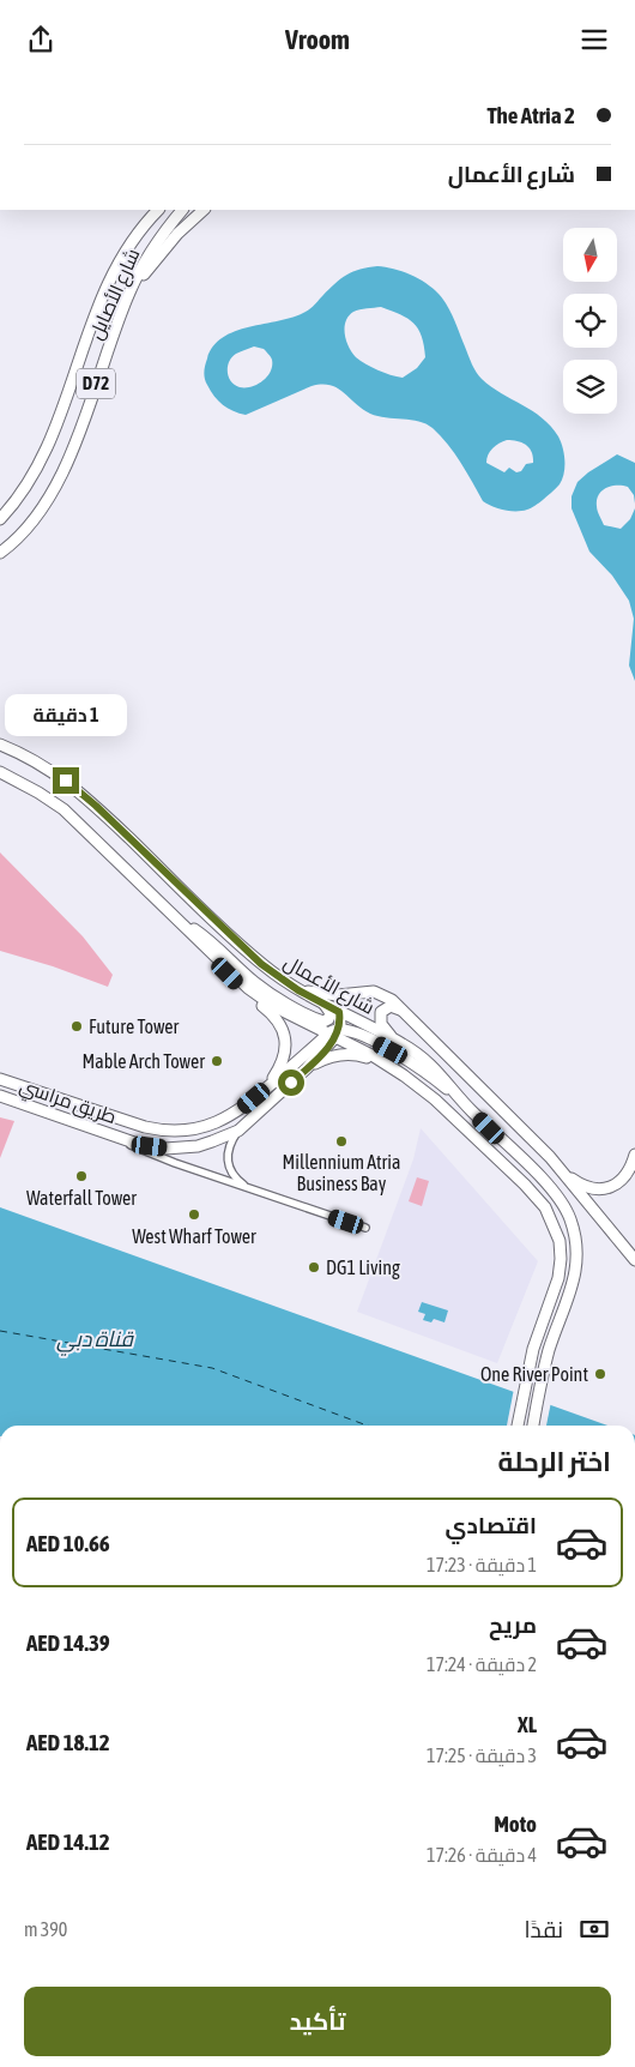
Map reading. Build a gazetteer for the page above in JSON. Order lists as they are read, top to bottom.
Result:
{
  "streets": {
    "street": [
      "شارع الأصايل",
      "D72",
      "شارع الأعمال",
      "طريق مراسي"
    ]
  },
  "water": ["قناة دبي"],
  "places": [
    "Future Tower",
    "Mable Arch Tower",
    "Millennium Atria Business Bay",
    "Waterfall Tower",
    "West Wharf Tower",
    "DG1 Living",
    "One River Point"
  ],
  "north": "bottom",
  "page": {
    "header": "Vroom",
    "banner": ["The Atria 2", "شارع الأعمال"],
    "bubble": "1 دقيقة",
    "heading": "اختر الرحلة",
    "list": [
      {
        "name": "اقتصادي",
        "note": "1 دقيقة · 17:23",
        "value": "AED 10.66"
      },
      {
        "name": "مريح",
        "note": "2 دقيقة · 17:24",
        "value": "AED 14.39"
      },
      {
        "name": "XL",
        "note": "3 دقيقة · 17:25",
        "value": "AED 18.12"
      },
      {
        "name": "Moto",
        "note": "4 دقيقة · 17:26",
        "value": "AED 14.12"
      }
    ],
    "pay": ["نقدًا", "390 m"],
    "buttons": "تأكيد"
  }
}
